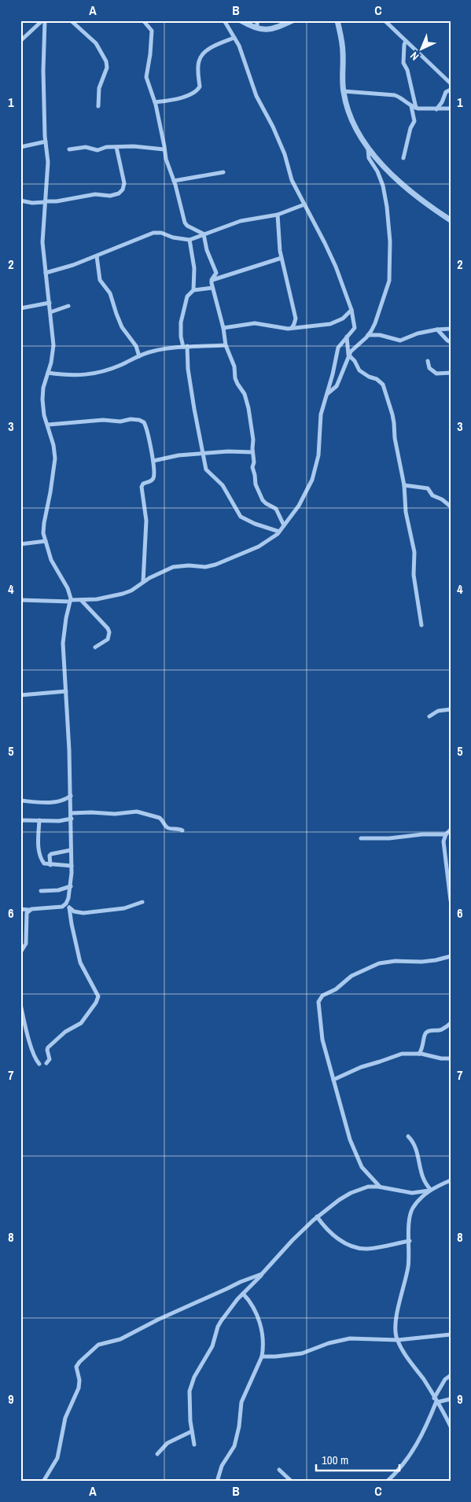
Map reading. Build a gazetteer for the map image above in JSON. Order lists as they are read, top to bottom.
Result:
{
  "scale_bar": "100 m",
  "north": "bottom left",
  "grid": {
    "columns": ["A", "B", "C"],
    "rows": [
      "1",
      "2",
      "3",
      "4",
      "5",
      "6",
      "7",
      "8",
      "9"
    ]
  }
}
